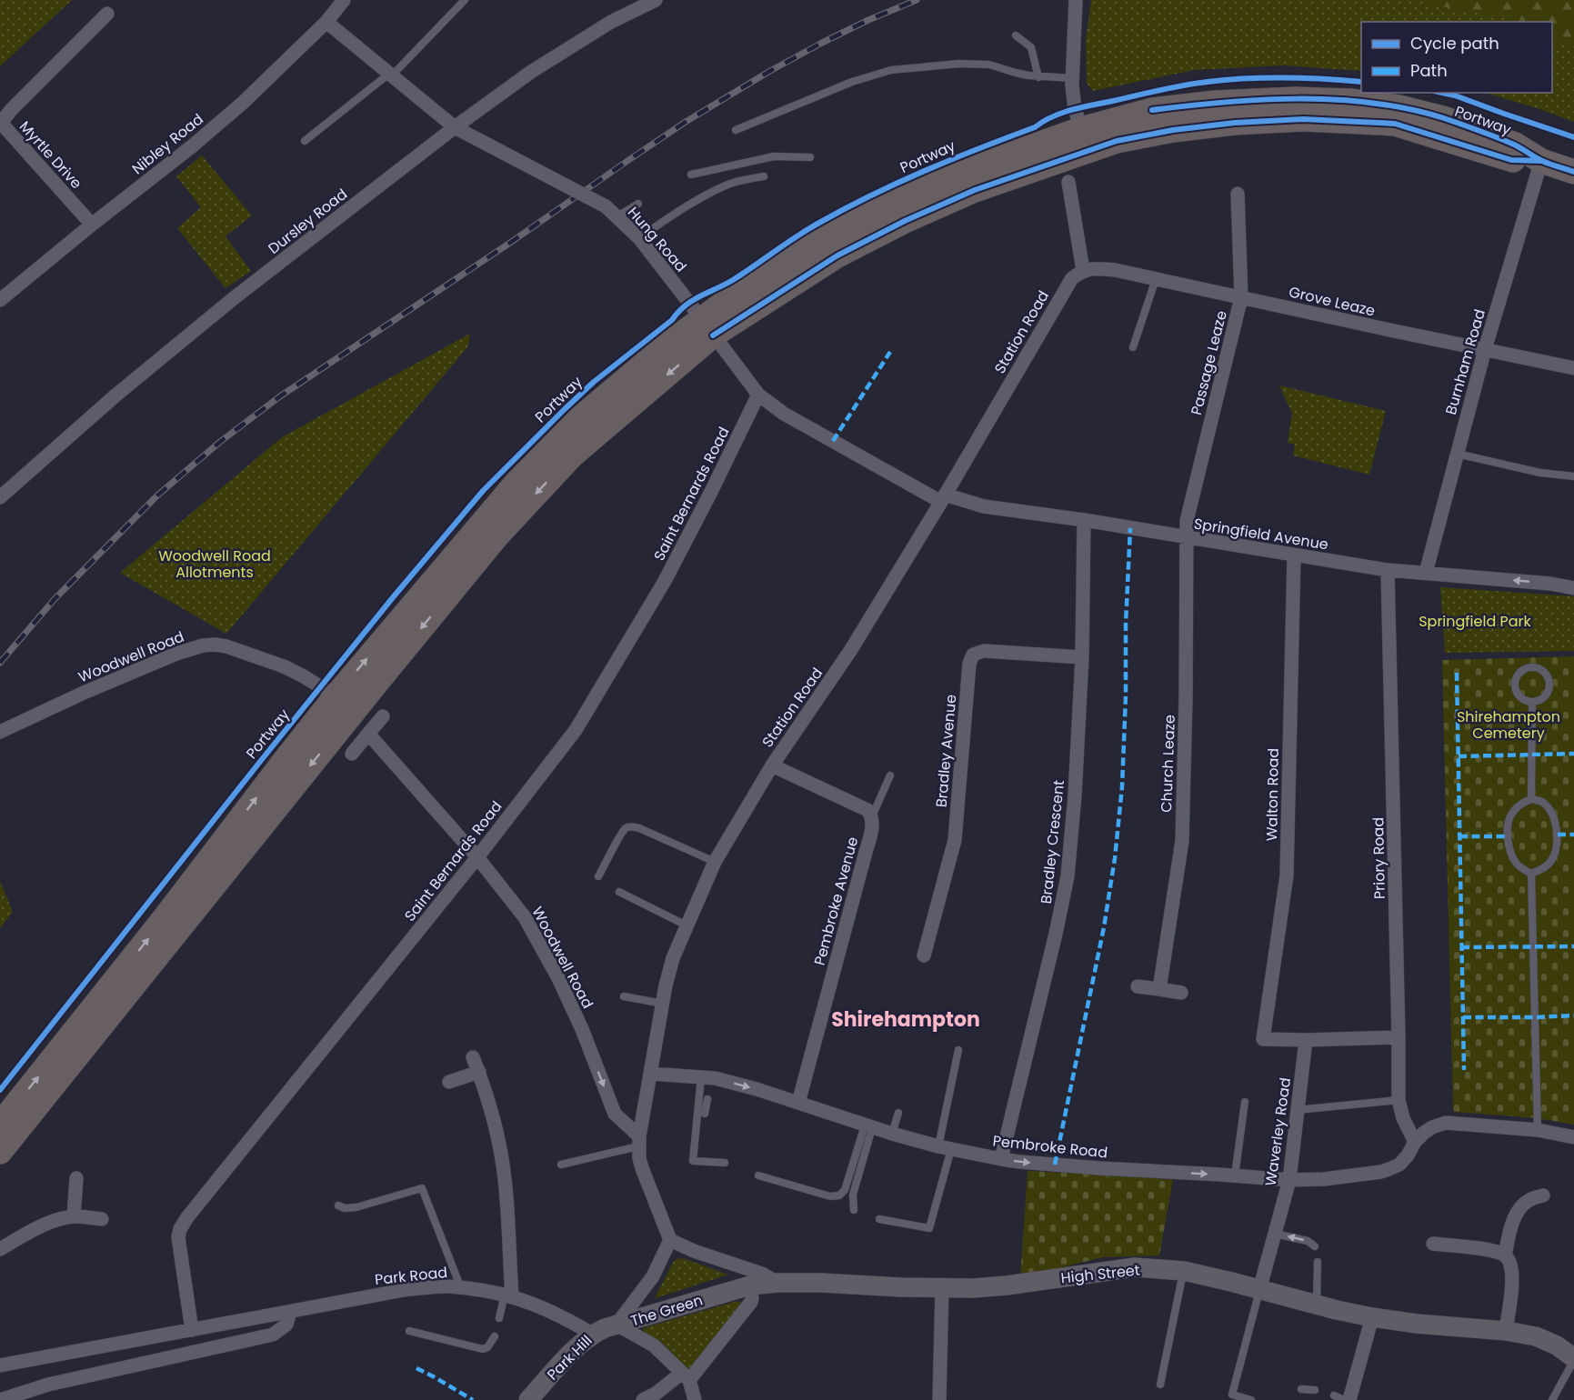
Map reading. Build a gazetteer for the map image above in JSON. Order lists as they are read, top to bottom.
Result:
{
  "streets": {
    "highway": ["Portway"],
    "main road": ["High Street", "The Green", "Park Hill"],
    "street": [
      "Nibley Road",
      "Myrtle Drive",
      "Dursley Road",
      "Hung Road",
      "Grove Leaze",
      "Station Road",
      "Burnham Road",
      "Passage Leaze",
      "Saint Bernards Road",
      "Springfield Avenue",
      "Woodwell Road",
      "Bradley Avenue",
      "Church Leaze",
      "Walton Road",
      "Bradley Crescent",
      "Priory Road",
      "Pembroke Avenue",
      "Waverley Road",
      "Pembroke Road",
      "Park Road"
    ]
  },
  "crossings": [
    ["Portway", "Hung Road"],
    ["Portway", "Burnham Road"],
    ["Portway", "Woodwell Road"],
    ["Nibley Road", "Myrtle Drive"],
    ["Nibley Road", "Hung Road"],
    ["Dursley Road", "Hung Road"],
    ["Hung Road", "Station Road"],
    ["Hung Road", "Saint Bernards Road"],
    ["Hung Road", "Springfield Avenue"],
    ["Grove Leaze", "Station Road"],
    ["Grove Leaze", "Burnham Road"],
    ["Grove Leaze", "Passage Leaze"],
    ["Station Road", "Springfield Avenue"],
    ["Station Road", "Woodwell Road"],
    ["Station Road", "Pembroke Road"],
    ["Station Road", "High Street"],
    ["Station Road", "The Green"],
    ["Burnham Road", "Springfield Avenue"],
    ["Passage Leaze", "Springfield Avenue"],
    ["Passage Leaze", "Church Leaze"],
    ["Saint Bernards Road", "Woodwell Road"],
    ["Saint Bernards Road", "Park Road"],
    ["Springfield Avenue", "Church Leaze"],
    ["Springfield Avenue", "Walton Road"],
    ["Springfield Avenue", "Bradley Crescent"],
    ["Springfield Avenue", "Priory Road"],
    ["Bradley Avenue", "Bradley Crescent"],
    ["Walton Road", "Waverley Road"],
    ["Bradley Crescent", "Pembroke Road"],
    ["Priory Road", "Pembroke Road"],
    ["Pembroke Avenue", "Pembroke Road"],
    ["Waverley Road", "Pembroke Road"],
    ["Waverley Road", "High Street"],
    ["High Street", "The Green"],
    ["Park Road", "Park Hill"],
    ["The Green", "Park Hill"]
  ],
  "one_way": ["Pembroke Road"],
  "districts": ["Shirehampton"],
  "parks": ["Woodwell Road Allotments", "Springfield Park", "Shirehampton Cemetery"],
  "legend": ["Cycle path", "Path"]
}
